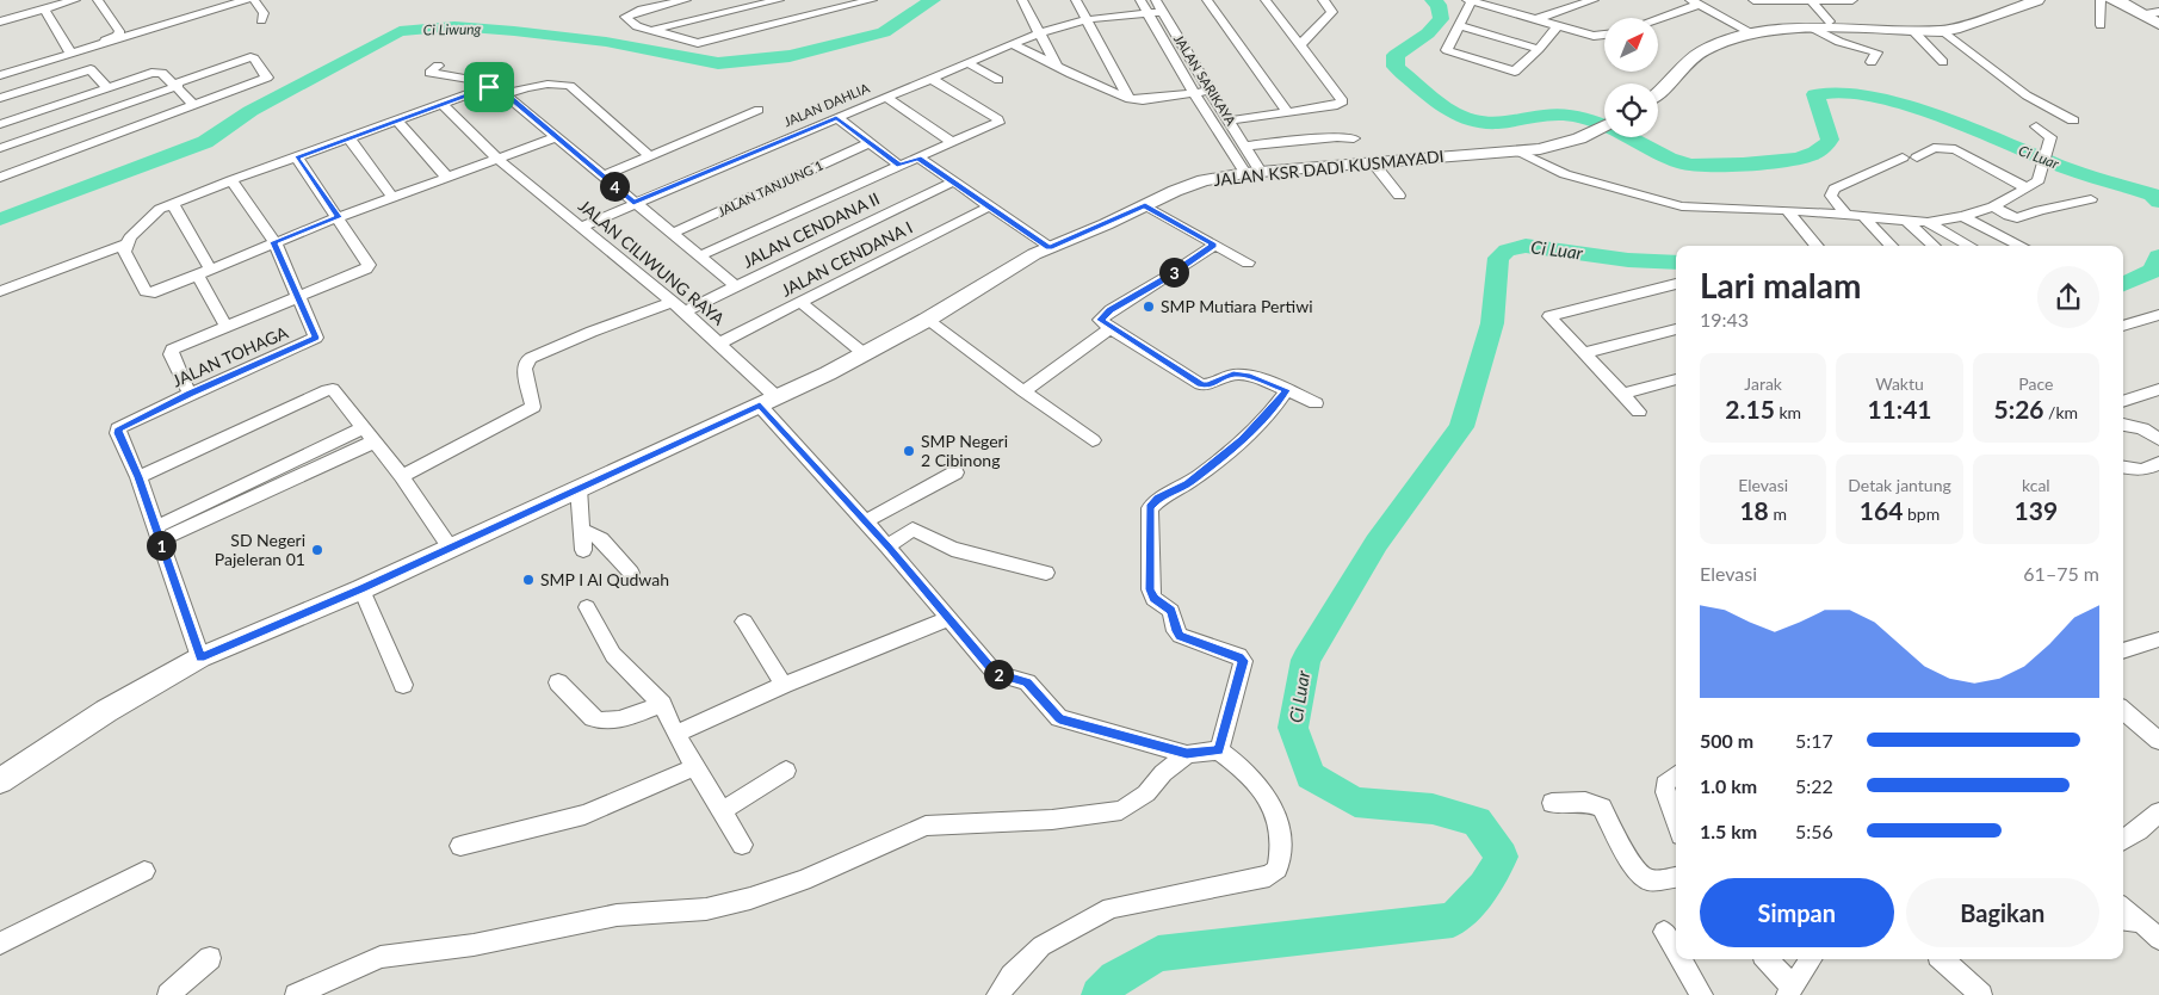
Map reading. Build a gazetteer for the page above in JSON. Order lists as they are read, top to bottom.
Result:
{
  "streets": {
    "main road": ["JALAN KSR DADI KUSMAYADI"],
    "street": [
      "JALAN SARIKAYA",
      "JALAN DAHLIA",
      "JALAN TANJUNG 1",
      "JALAN CENDANA II",
      "JALAN CENDANA I",
      "JALAN CILIWUNG RAYA",
      "JALAN TOHAGA"
    ]
  },
  "crossings": [
    ["JALAN SARIKAYA", "JALAN DAHLIA"],
    ["JALAN SARIKAYA", "JALAN KSR DADI KUSMAYADI"],
    ["JALAN DAHLIA", "JALAN CILIWUNG RAYA"],
    ["JALAN KSR DADI KUSMAYADI", "JALAN CILIWUNG RAYA"],
    ["JALAN CENDANA II", "JALAN CILIWUNG RAYA"],
    ["JALAN CENDANA I", "JALAN CILIWUNG RAYA"]
  ],
  "water": ["Ci Liwung", "Ci Luar"],
  "places": [
    "SMP Mutiara Pertiwi",
    "SMP Negeri 2 Cibinong",
    "SD Negeri Pajeleran 01",
    "SMP I Al Qudwah"
  ],
  "north": "top right",
  "page": {
    "pins": [
      "4",
      "3",
      "1",
      "2"
    ],
    "heading": ["Lari malam", "19:43"],
    "stats": [
      ["Jarak", "2.15 km"],
      ["Waktu", "11:41"],
      ["Pace", "5:26 /km"],
      ["Elevasi", "18 m"],
      ["Detak jantung", "164 bpm"],
      ["kcal", "139"]
    ],
    "chart": ["Elevasi", "61–75 m"],
    "list": [
      {
        "name": "500 m",
        "note": "5:17"
      },
      {
        "name": "1.0 km",
        "note": "5:22"
      },
      {
        "name": "1.5 km",
        "note": "5:56"
      }
    ],
    "buttons": ["Simpan", "Bagikan"]
  }
}
